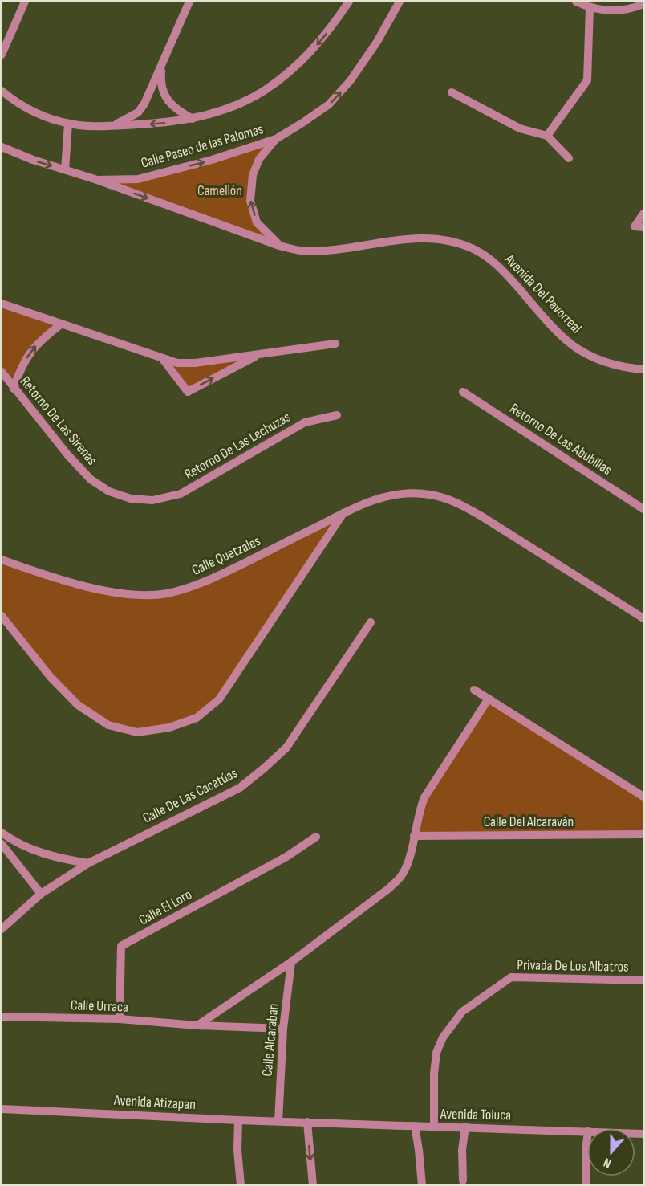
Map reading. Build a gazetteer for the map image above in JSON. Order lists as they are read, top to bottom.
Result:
{
  "streets": {
    "street": [
      "Calle Paseo de las Palomas",
      "Avenida Del Pavorreal",
      "Retorno De Las Sirenas",
      "Retorno De Las Abubillas",
      "Retorno De Las Lechuzas",
      "Calle Quetzales",
      "Calle De Las Cacatúas",
      "Calle Del Alcaraván",
      "Calle El Loro",
      "Privada De Los Albatros",
      "Calle Urraca",
      "Calle Alcaraban",
      "Avenida Atizapan",
      "Avenida Toluca"
    ]
  },
  "crossings": [
    ["Calle Paseo de las Palomas", "Avenida Del Pavorreal"],
    ["Retorno De Las Sirenas", "Retorno De Las Lechuzas"],
    ["Calle El Loro", "Calle Urraca"],
    ["Privada De Los Albatros", "Avenida Toluca"],
    ["Calle Urraca", "Calle Alcaraban"],
    ["Calle Alcaraban", "Avenida Atizapan"],
    ["Avenida Atizapan", "Avenida Toluca"]
  ],
  "parks": ["Camellón"],
  "north": "bottom"
}
